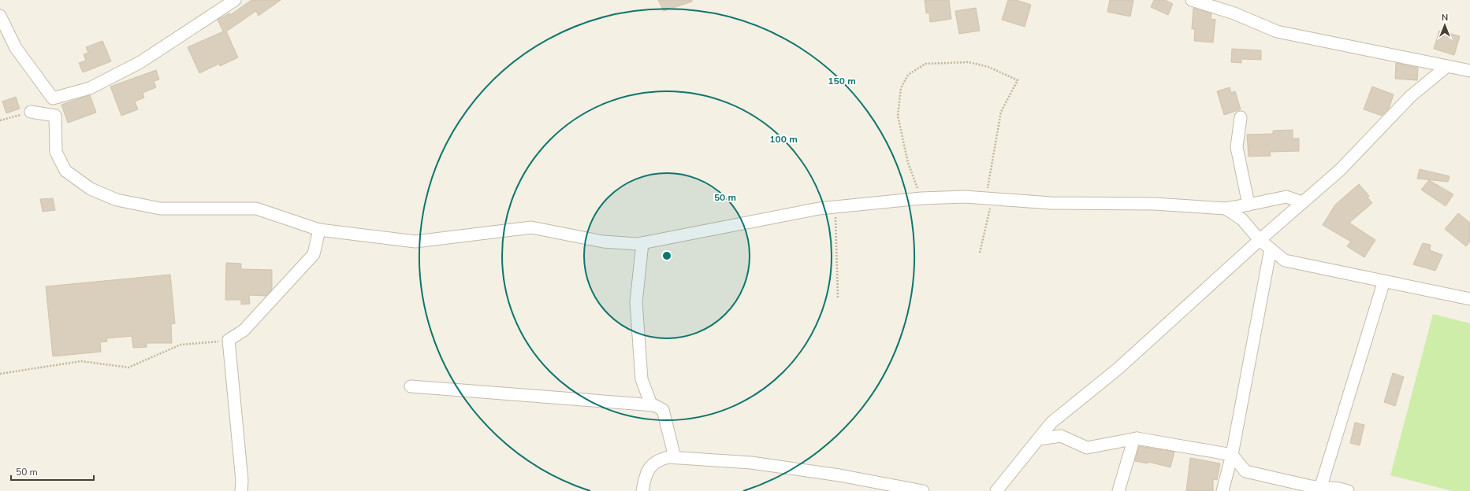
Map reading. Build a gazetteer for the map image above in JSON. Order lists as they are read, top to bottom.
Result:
{
  "scale_bar": "50 m",
  "north": "top",
  "rings": ["150 m", "100 m", "50 m"]
}
